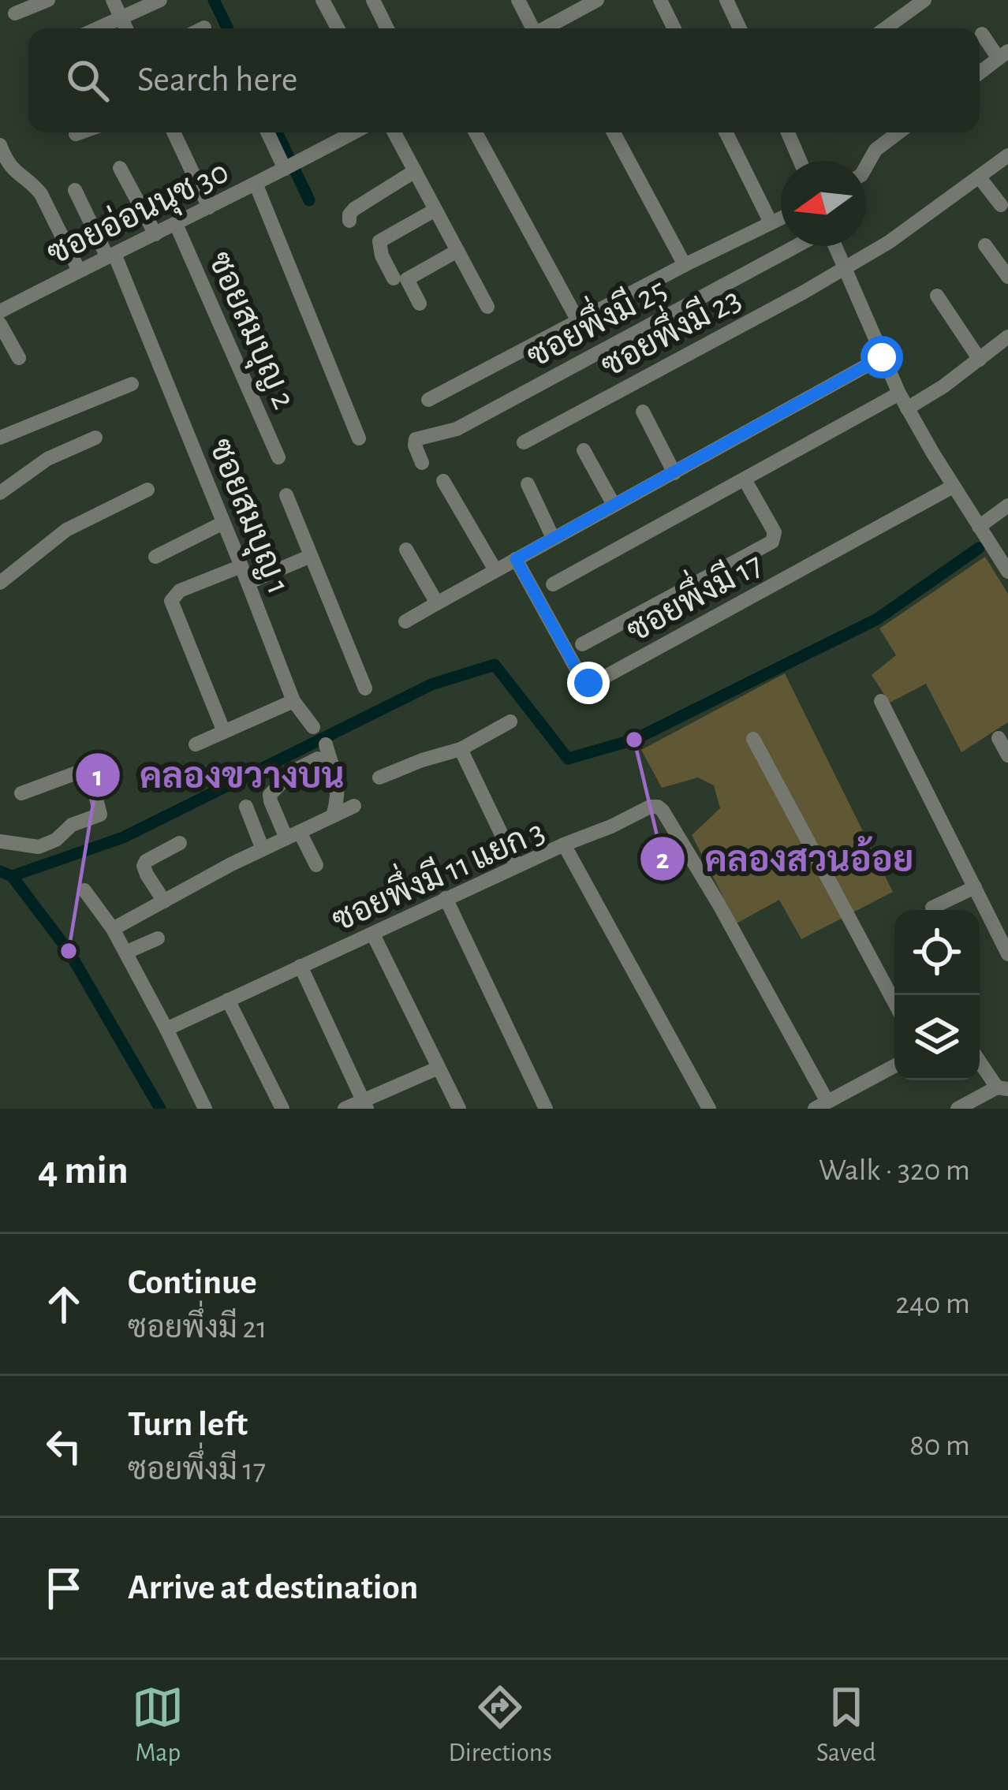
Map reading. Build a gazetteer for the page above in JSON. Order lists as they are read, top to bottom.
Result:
{
  "streets": {
    "street": [
      "ซอยอ่อนนุช 30",
      "ซอยพึ่งมี 25",
      "ซอยสมบุญ 2",
      "ซอยพึ่งมี 23",
      "ซอยสมบุญ 1",
      "ซอยพึ่งมี 17",
      "ซอยพึ่งมี 11 แยก 3"
    ]
  },
  "crossings": [
    ["ซอยอ่อนนุช 30", "ซอยสมบุญ 2"],
    ["ซอยอ่อนนุช 30", "ซอยสมบุญ 1"]
  ],
  "places": ["คลองสวนอ้อย", "คลองขวางบน"],
  "north": "left",
  "page": {
    "search": "Search here",
    "heading": ["4 min", "Walk · 320 m"],
    "list": [
      ["Continue", "ซอยพึ่งมี 21", "240 m"],
      ["Turn left", "ซอยพึ่งมี 17", "80 m"],
      "Arrive at destination"
    ],
    "nav": ["Map", "Directions", "Saved"]
  }
}
